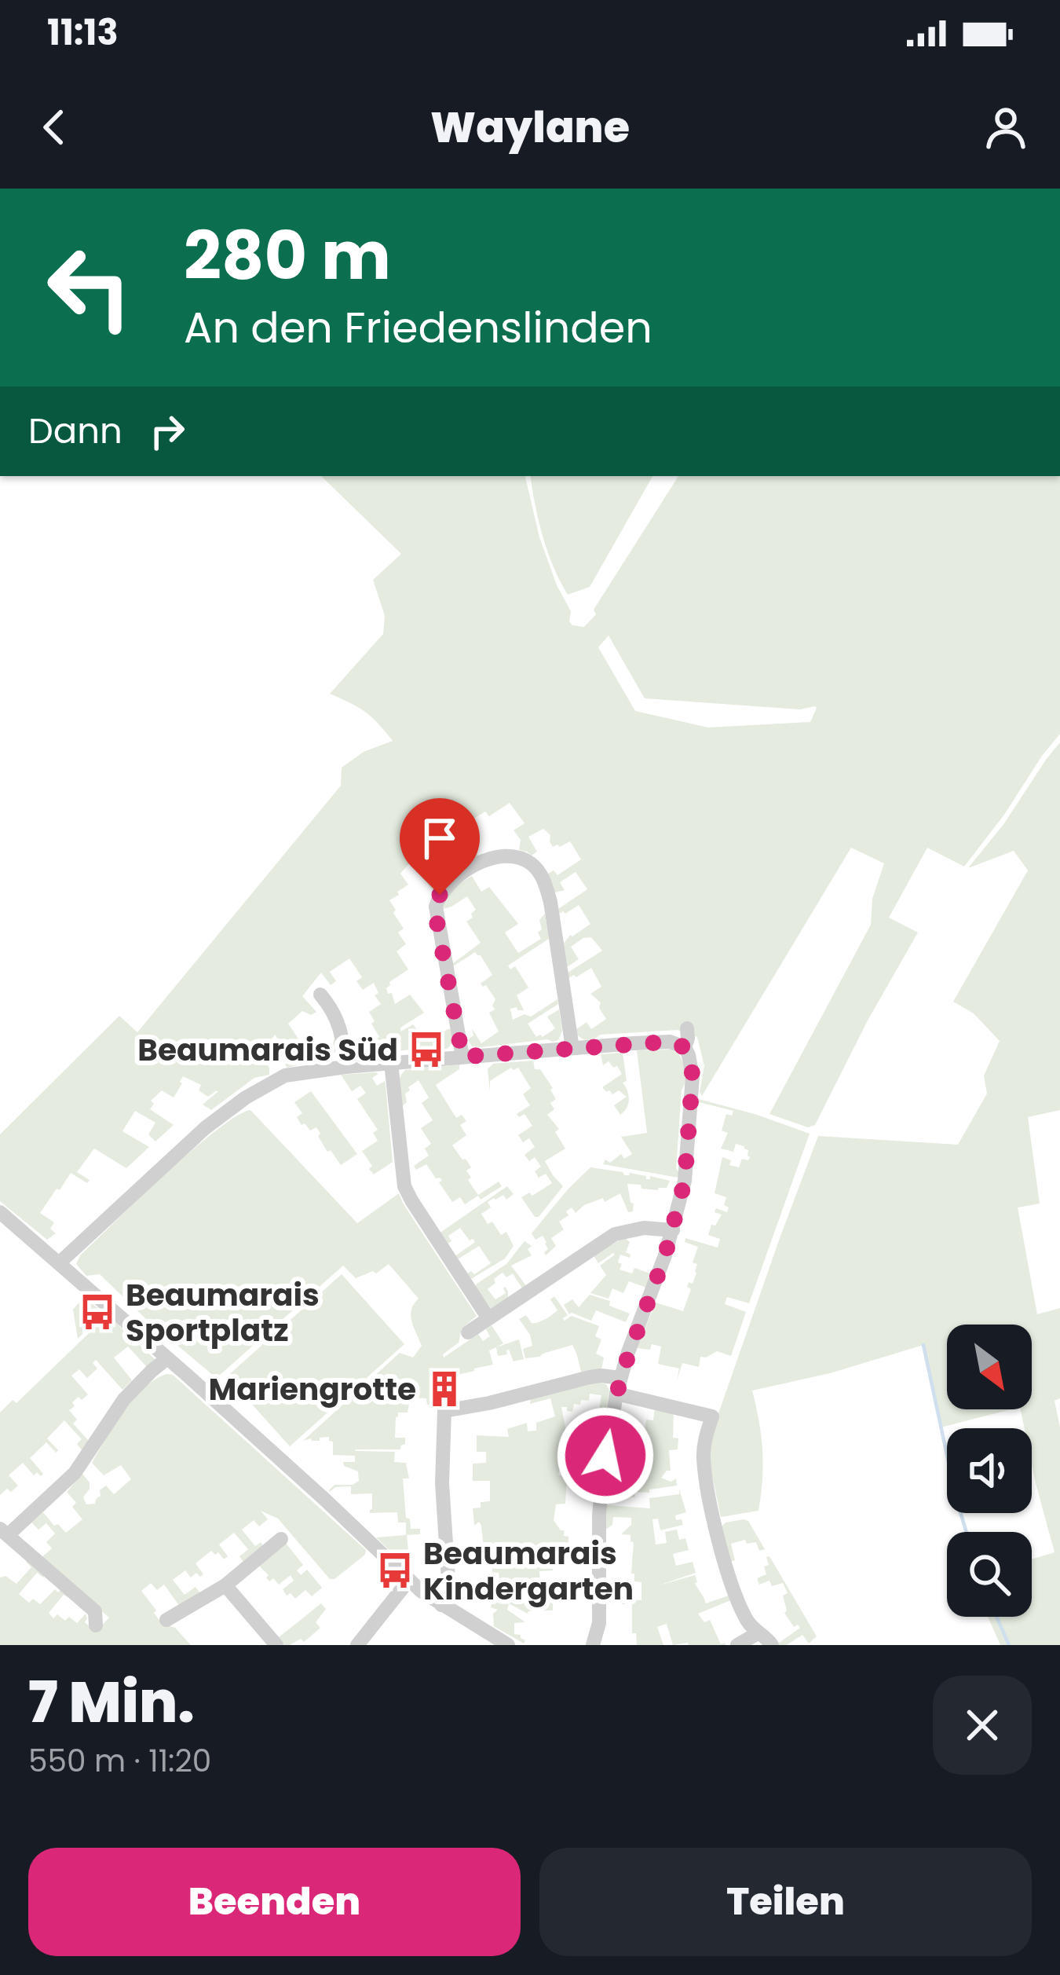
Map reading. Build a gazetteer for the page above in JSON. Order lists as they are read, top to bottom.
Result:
{
  "places": {
    "bus stop": ["Beaumarais Süd", "Beaumarais Sportplatz", "Beaumarais Kindergarten"],
    "building": ["Mariengrotte"]
  },
  "north": "bottom right",
  "page": {
    "status": "11:13",
    "header": "Waylane",
    "turn": ["280 m", "An den Friedenslinden"],
    "then": "Dann",
    "heading": ["7 Min.", "550 m · 11:20"],
    "buttons": ["Beenden", "Teilen"]
  }
}
